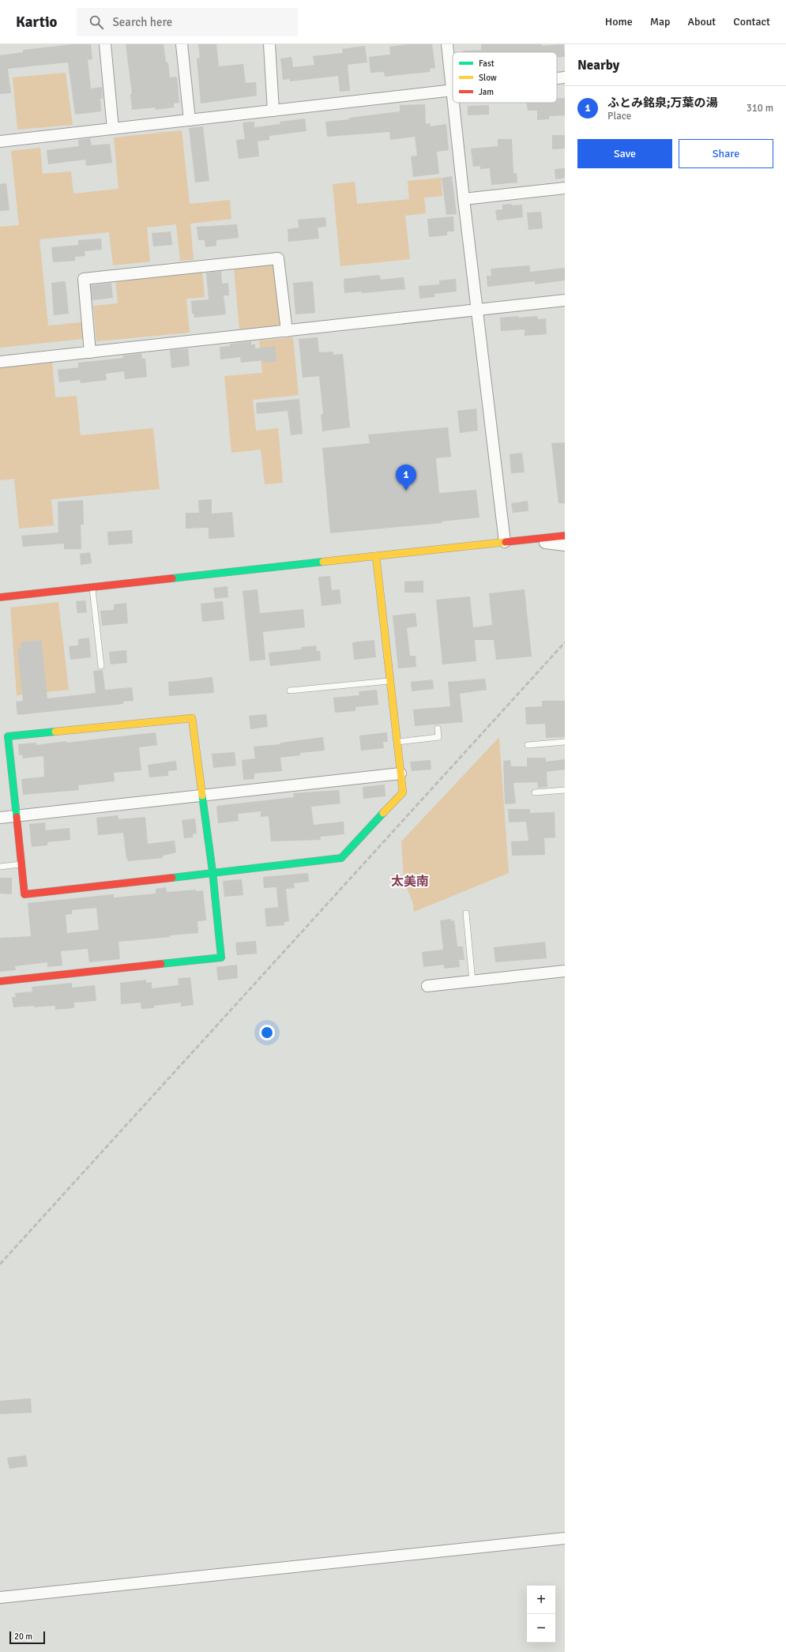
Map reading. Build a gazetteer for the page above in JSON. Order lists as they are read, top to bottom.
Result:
{
  "districts": ["太美南"],
  "legend": ["Fast", "Slow", "Jam"],
  "scale_bar": "20 m",
  "page": {
    "header": "Kartio",
    "search": "Search here",
    "nav": [
      "Home",
      "Map",
      "About",
      "Contact"
    ],
    "heading": "Nearby",
    "list": [
      {
        "mark": "1",
        "name": "ふとみ銘泉;万葉の湯",
        "note": "Place",
        "value": "310 m"
      }
    ],
    "buttons": ["Save", "Share"],
    "pins": "1",
    "map_buttons": ["+", "−"],
    "scale": "20 m"
  }
}
